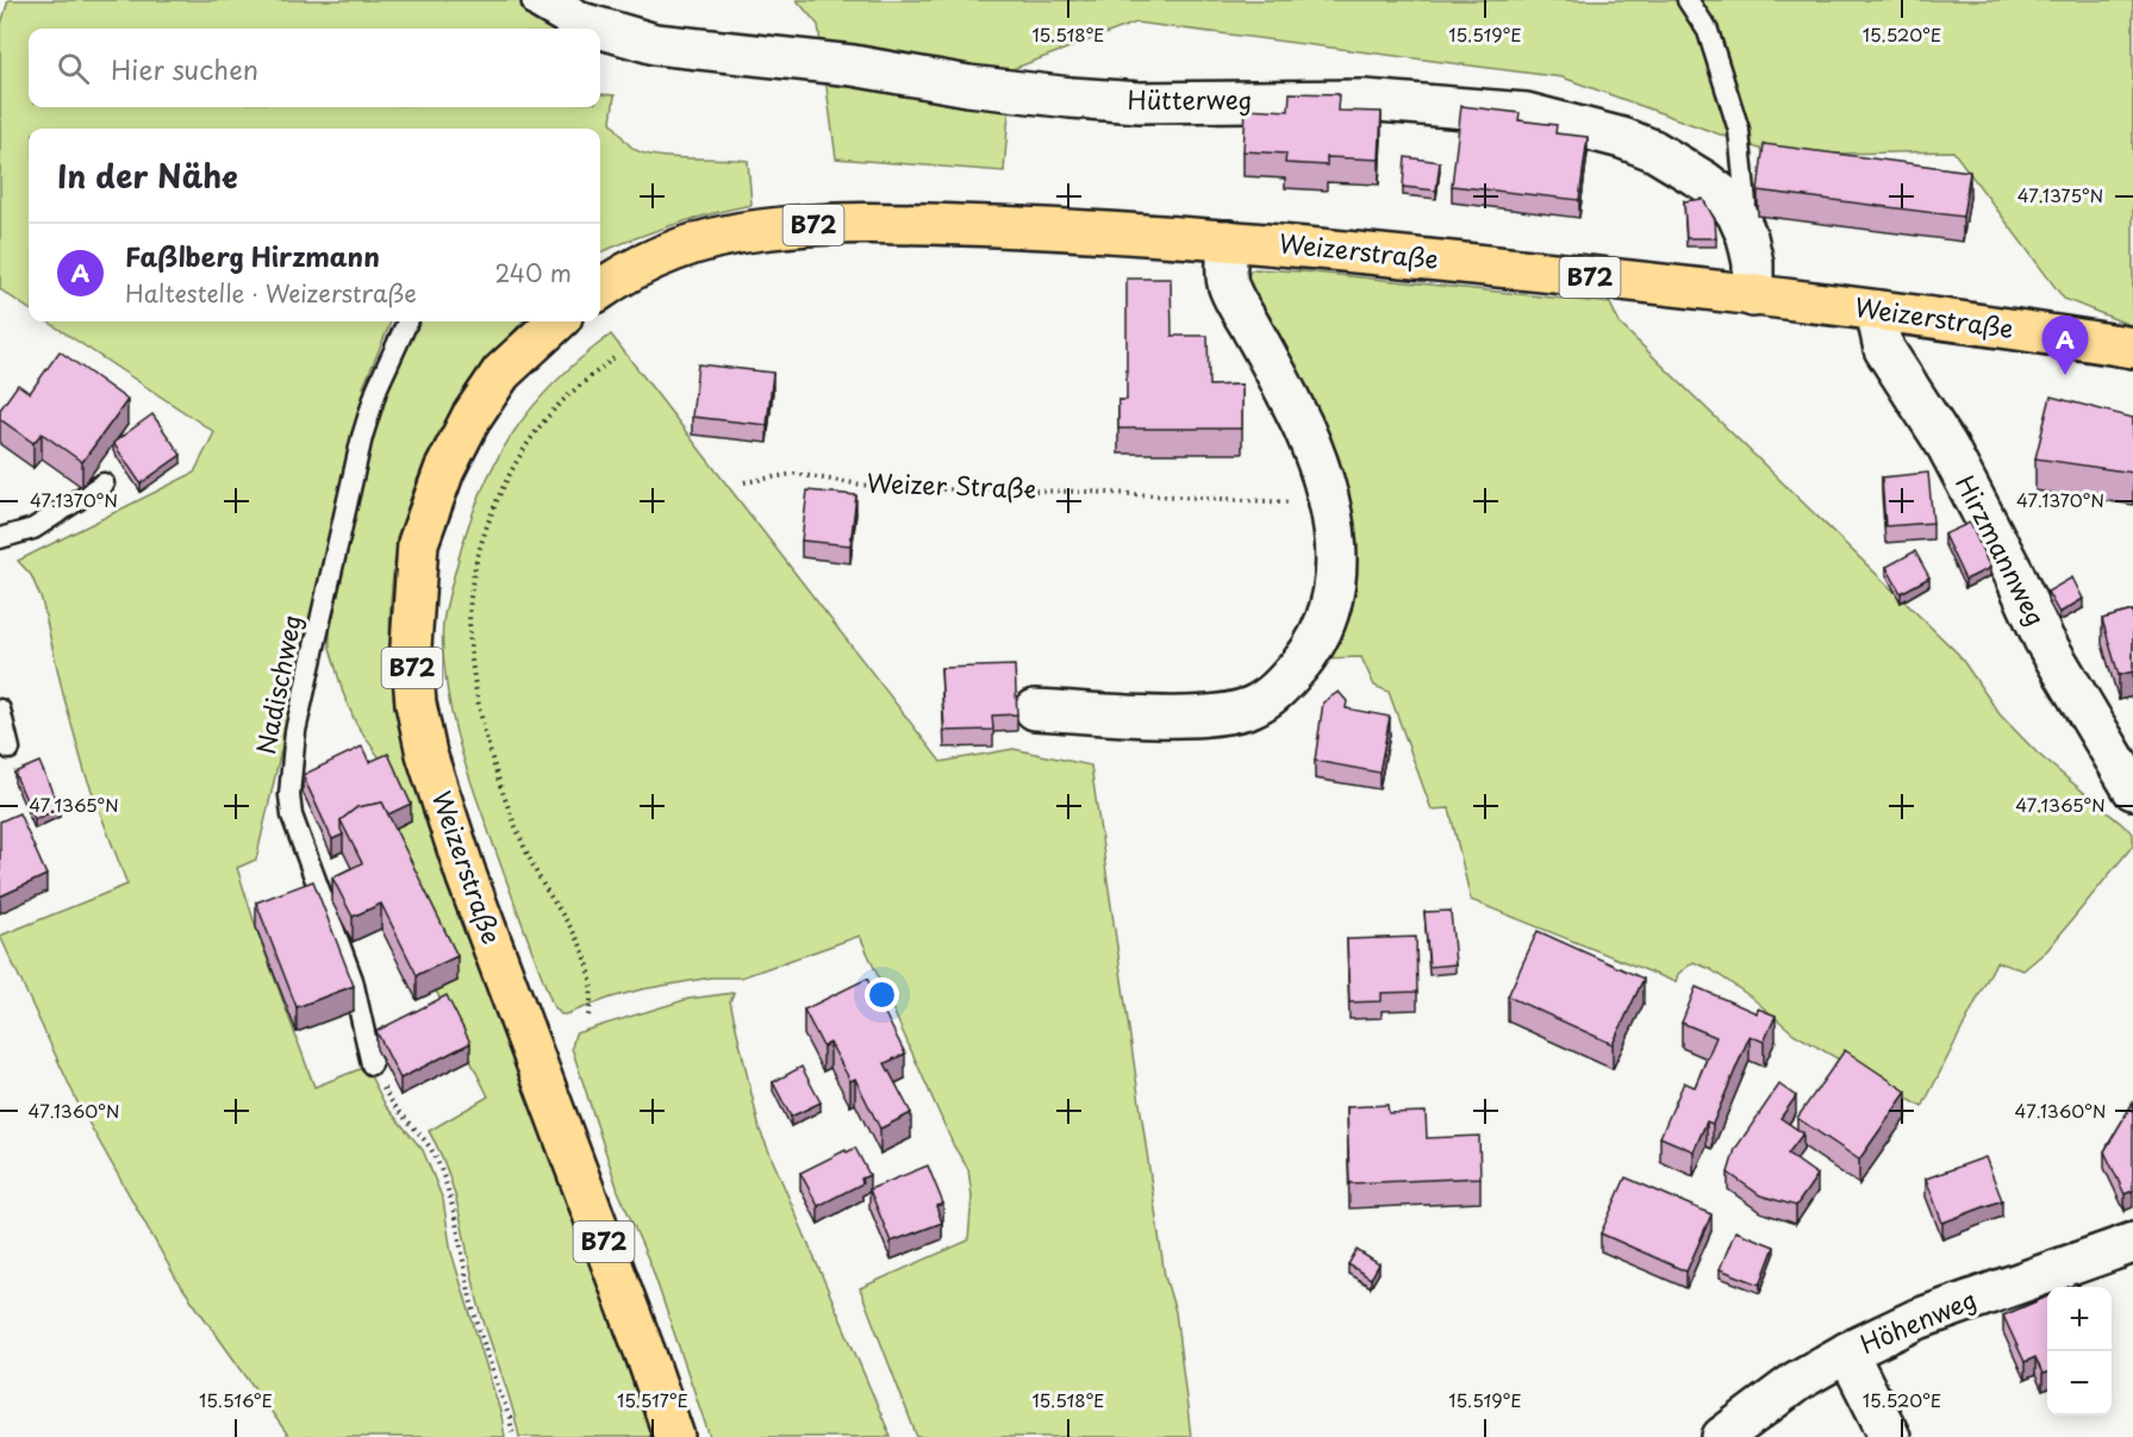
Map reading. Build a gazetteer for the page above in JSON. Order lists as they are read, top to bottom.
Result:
{
  "streets": {
    "main road": ["B72", "Weizerstraße"],
    "street": ["Hütterweg", "Hirzmannweg", "Höhenweg"],
    "lane": ["Nadischweg"],
    "path": ["Weizer Straße"]
  },
  "crossings": [
    ["Hütterweg", "Weizerstraße"],
    ["Weizerstraße", "Hirzmannweg"]
  ],
  "page": {
    "search": "Hier suchen",
    "heading": "In der Nähe",
    "list": [
      {
        "mark": "A",
        "name": "Faßlberg Hirzmann",
        "note": "Haltestelle · Weizerstraße",
        "value": "240 m"
      }
    ],
    "pins": "A",
    "map_buttons": ["+", "−"]
  },
  "coordinates": [
    "15.518°E",
    "15.519°E",
    "15.520°E",
    "47.1375°N",
    "47.1370°N",
    "47.1365°N",
    "47.1360°N",
    "15.516°E",
    "15.517°E"
  ]
}
